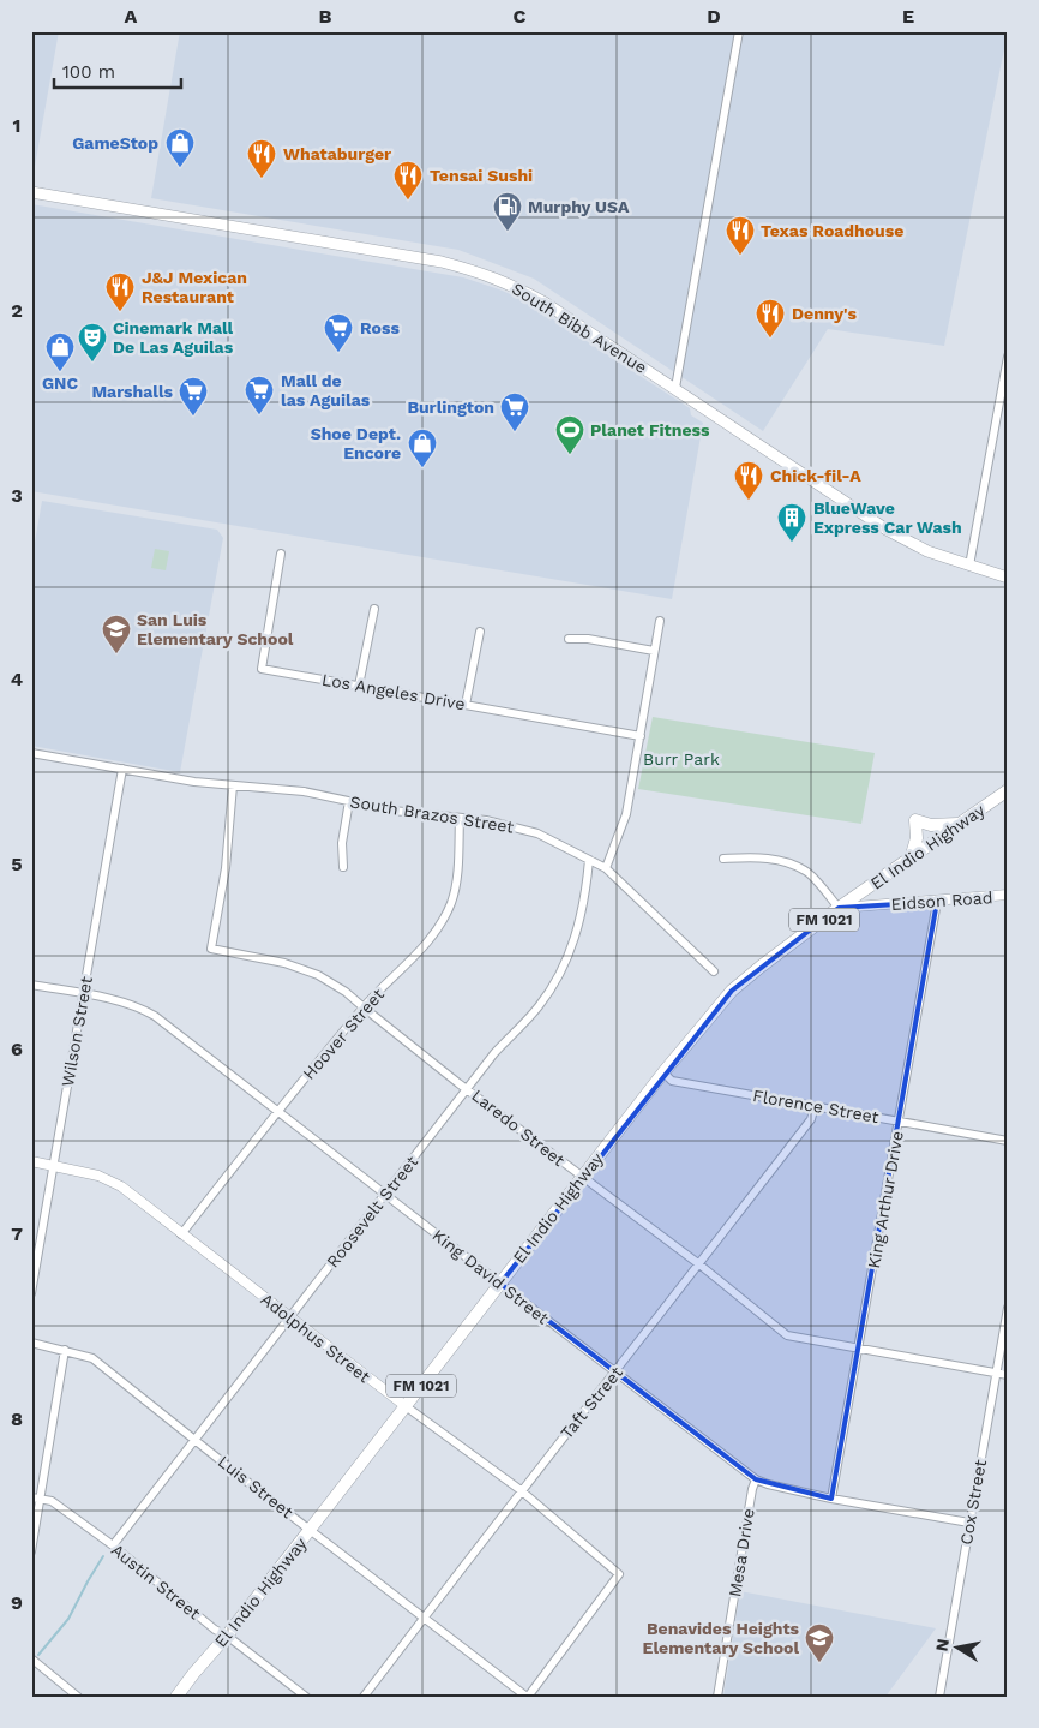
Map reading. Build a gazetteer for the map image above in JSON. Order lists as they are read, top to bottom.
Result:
{
  "streets": {
    "main road": ["South Bibb Avenue", "El Indio Highway", "FM 1021"],
    "street": [
      "Los Angeles Drive",
      "South Brazos Street",
      "Eidson Road",
      "Wilson Street",
      "Hoover Street",
      "Florence Street",
      "Laredo Street",
      "King Arthur Drive",
      "Roosevelt Street",
      "King David Street",
      "Adolphus Street",
      "Taft Street",
      "Luis Street",
      "Cox Street",
      "Mesa Drive",
      "Austin Street"
    ]
  },
  "crossings": [
    ["South Brazos Street", "Wilson Street"],
    ["South Brazos Street", "Hoover Street"],
    ["South Brazos Street", "Laredo Street"],
    ["South Brazos Street", "Roosevelt Street"],
    ["El Indio Highway", "Eidson Road"],
    ["El Indio Highway", "Florence Street"],
    ["El Indio Highway", "Laredo Street"],
    ["El Indio Highway", "King David Street"],
    ["El Indio Highway", "Adolphus Street"],
    ["El Indio Highway", "Luis Street"],
    ["El Indio Highway", "Austin Street"],
    ["Eidson Road", "King Arthur Drive"],
    ["Wilson Street", "King David Street"],
    ["Wilson Street", "Adolphus Street"],
    ["Hoover Street", "Laredo Street"],
    ["Hoover Street", "King David Street"],
    ["Hoover Street", "Adolphus Street"],
    ["Florence Street", "King Arthur Drive"],
    ["Florence Street", "Taft Street"],
    ["Laredo Street", "King Arthur Drive"],
    ["Laredo Street", "Roosevelt Street"],
    ["Laredo Street", "Taft Street"],
    ["Laredo Street", "Cox Street"],
    ["King Arthur Drive", "King David Street"],
    ["Roosevelt Street", "King David Street"],
    ["Roosevelt Street", "Adolphus Street"],
    ["Roosevelt Street", "Luis Street"],
    ["Roosevelt Street", "Austin Street"],
    ["King David Street", "Taft Street"],
    ["King David Street", "Cox Street"],
    ["King David Street", "Mesa Drive"],
    ["Adolphus Street", "Taft Street"],
    ["Adolphus Street", "Luis Street"],
    ["Taft Street", "Luis Street"]
  ],
  "parks": ["Burr Park"],
  "places": {
    "shop": ["GameStop", "GNC", "Shoe Dept. Encore"],
    "restaurant": [
      "Whataburger",
      "Tensai Sushi",
      "Texas Roadhouse",
      "J&J Mexican Restaurant",
      "Denny's",
      "Chick-fil-A"
    ],
    "fuel station": ["Murphy USA"],
    "supermarket": [
      "Ross",
      "Mall de las Aguilas",
      "Marshalls",
      "Burlington"
    ],
    "theatre": ["Cinemark Mall De Las Aguilas"],
    "sports": ["Planet Fitness"],
    "building": ["BlueWave Express Car Wash"],
    "school or university": ["San Luis Elementary School", "Benavides Heights Elementary School"]
  },
  "scale_bar": "100 m",
  "north": "left",
  "grid": {
    "columns": [
      "A",
      "B",
      "C",
      "D",
      "E"
    ],
    "rows": [
      "1",
      "2",
      "3",
      "4",
      "5",
      "6",
      "7",
      "8",
      "9"
    ]
  }
}
